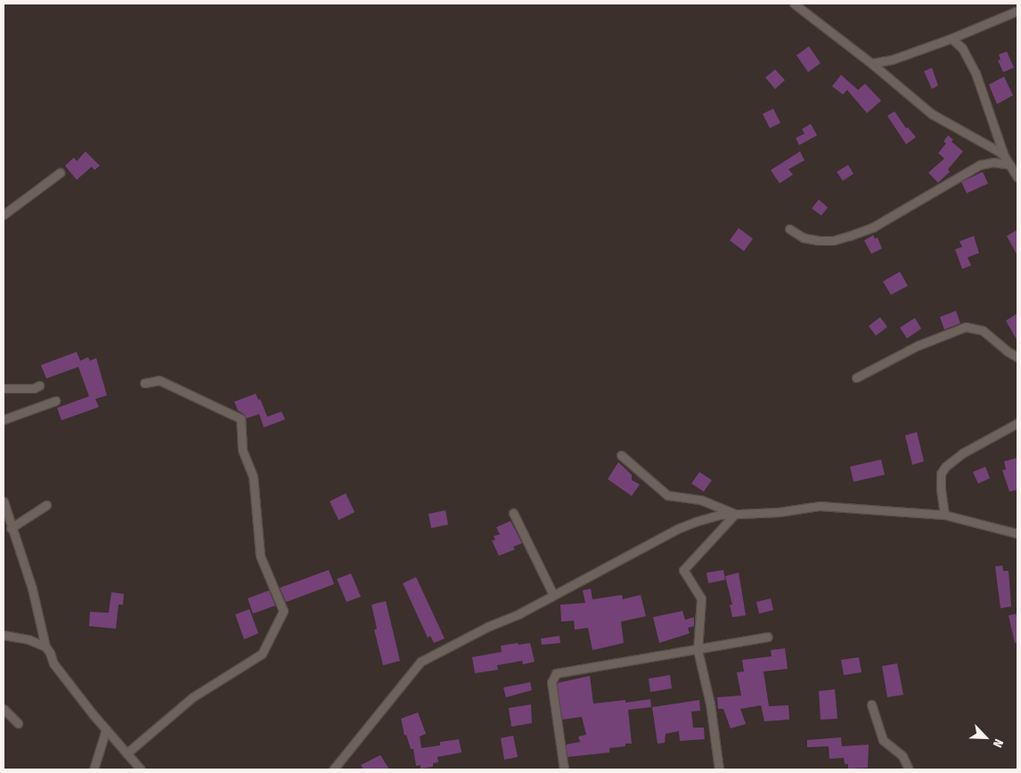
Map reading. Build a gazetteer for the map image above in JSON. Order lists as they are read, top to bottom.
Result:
{
  "north": "bottom right"
}
